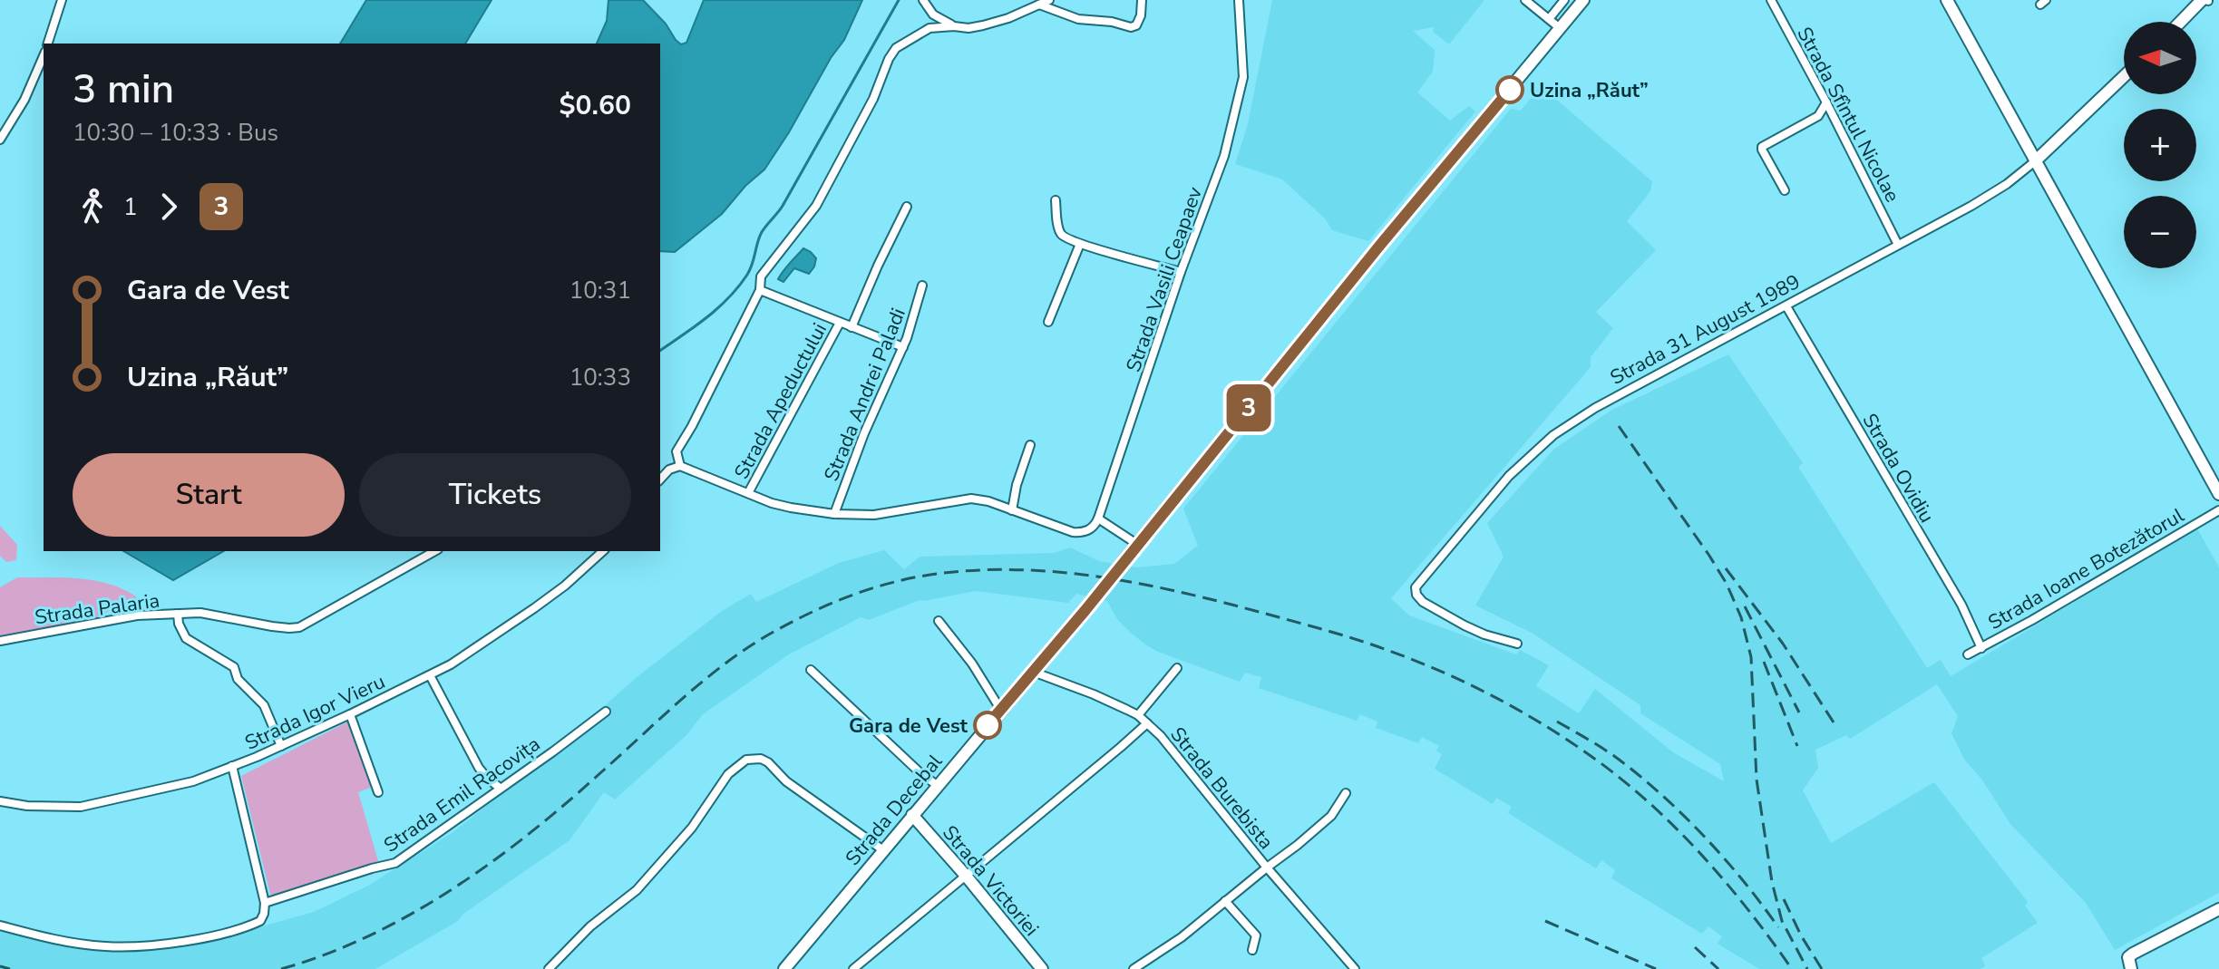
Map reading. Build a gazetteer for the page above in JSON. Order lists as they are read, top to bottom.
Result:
{
  "streets": {
    "main road": ["Strada 31 August 1989", "Strada Decebal", "Strada Victoriei"],
    "street": [
      "Strada Sfîntul Nicolae",
      "Strada Vasili Ceapaev",
      "Strada Andrei Paladi",
      "Strada Apeductului",
      "Strada Ovidiu",
      "Strada Ioane Botezătorul",
      "Strada Palaria",
      "Strada Igor Vieru",
      "Strada Burebista",
      "Strada Emil Racovița"
    ]
  },
  "crossings": [
    ["Strada Sfîntul Nicolae", "Strada 31 August 1989"],
    ["Strada 31 August 1989", "Strada Ovidiu"],
    ["Strada Ovidiu", "Strada Ioane Botezătorul"],
    ["Strada Burebista", "Strada Decebal"],
    ["Strada Decebal", "Strada Victoriei"]
  ],
  "places": ["Uzina „Răut”", "Gara de Vest"],
  "lines": ["bus line 3"],
  "north": "left",
  "page": {
    "on_map": "3",
    "map_buttons": ["+", "−"],
    "heading": ["3 min", "10:30 – 10:33 · Bus", "$0.60"],
    "legs": ["1", "3"],
    "list": [
      {
        "name": "Gara de Vest",
        "value": "10:31"
      },
      {
        "name": "Uzina „Răut”",
        "value": "10:33"
      }
    ],
    "buttons": ["Start", "Tickets"]
  }
}
